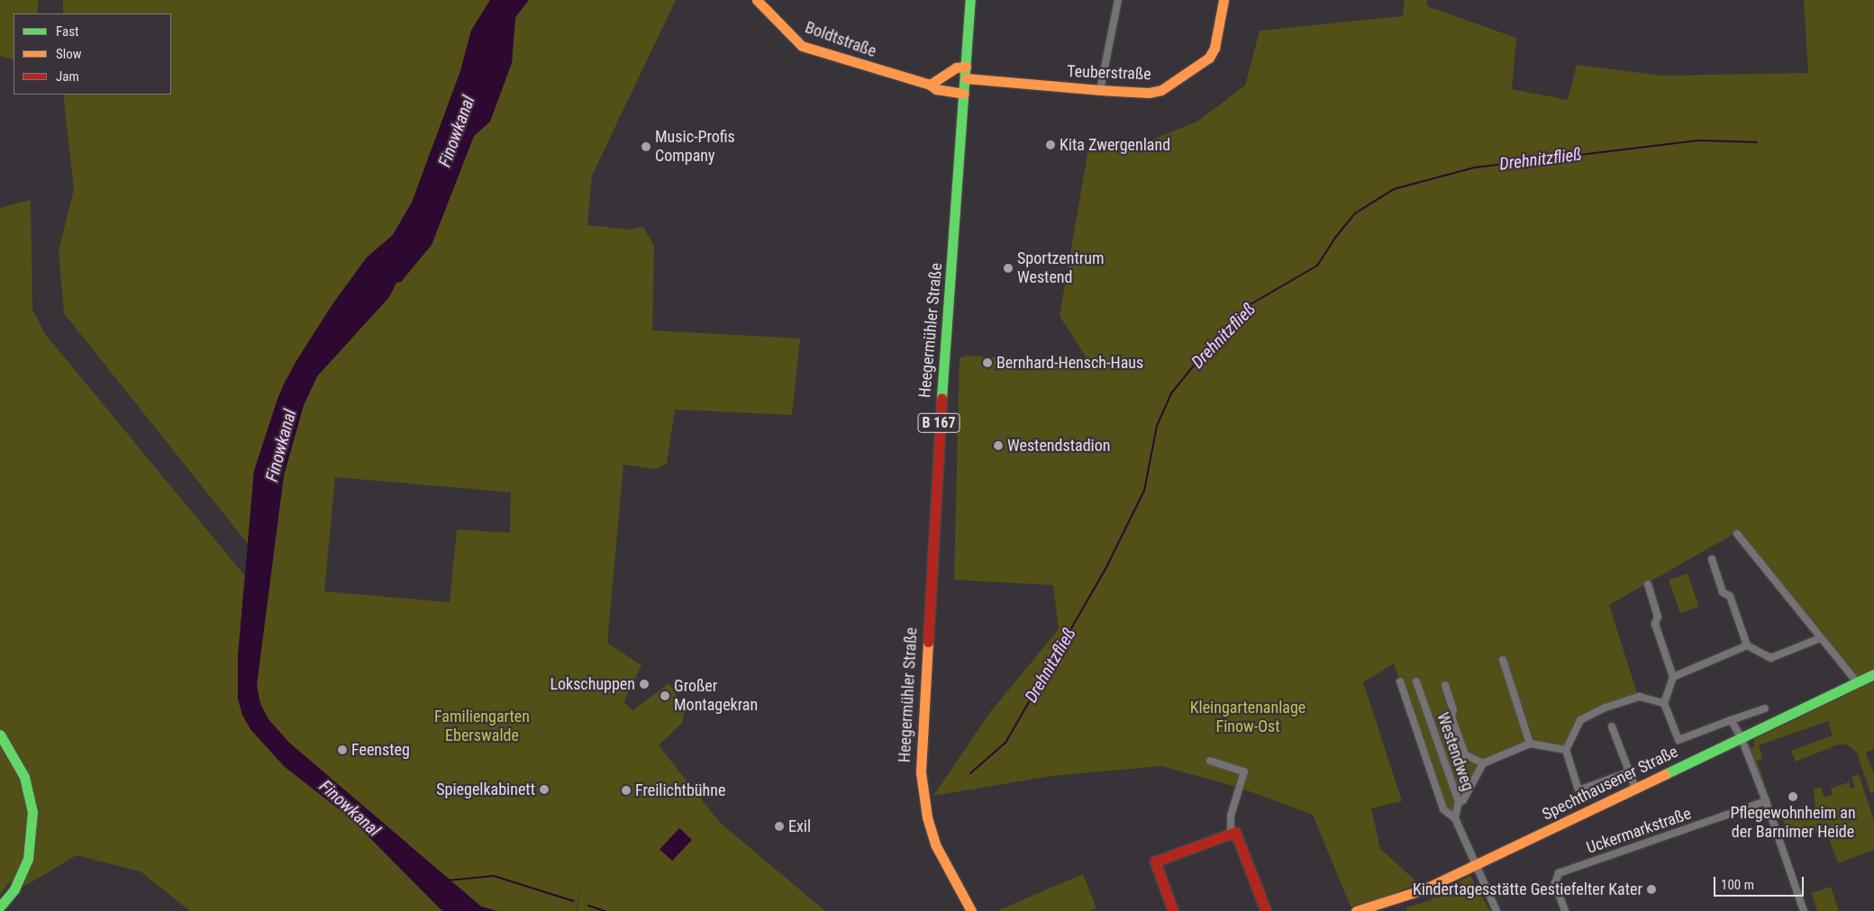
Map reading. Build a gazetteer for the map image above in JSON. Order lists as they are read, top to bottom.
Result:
{
  "streets": {
    "street": [
      "Boldtstraße",
      "Teuberstraße",
      "Heegermühler Straße",
      "B 167",
      "Westendweg",
      "Spechthausener Straße",
      "Uckermarkstraße"
    ]
  },
  "crossings": [
    ["Boldtstraße", "Heegermühler Straße"],
    ["Teuberstraße", "Heegermühler Straße"],
    ["Westendweg", "Spechthausener Straße"]
  ],
  "water": ["Finowkanal", "Drehnitzfließ"],
  "parks": ["Kleingartenanlage Finow-Ost", "Familiengarten Eberswalde"],
  "places": [
    "Kita Zwergenland",
    "Music-Profis Company",
    "Sportzentrum Westend",
    "Bernhard-Hensch-Haus",
    "Westendstadion",
    "Lokschuppen",
    "Großer Montagekran",
    "Feensteg",
    "Spiegelkabinett",
    "Freilichtbühne",
    "Pflegewohnheim an der Barnimer Heide",
    "Exil",
    "Kindertagesstätte Gestiefelter Kater"
  ],
  "legend": ["Fast", "Slow", "Jam"],
  "scale_bar": "100 m"
}
